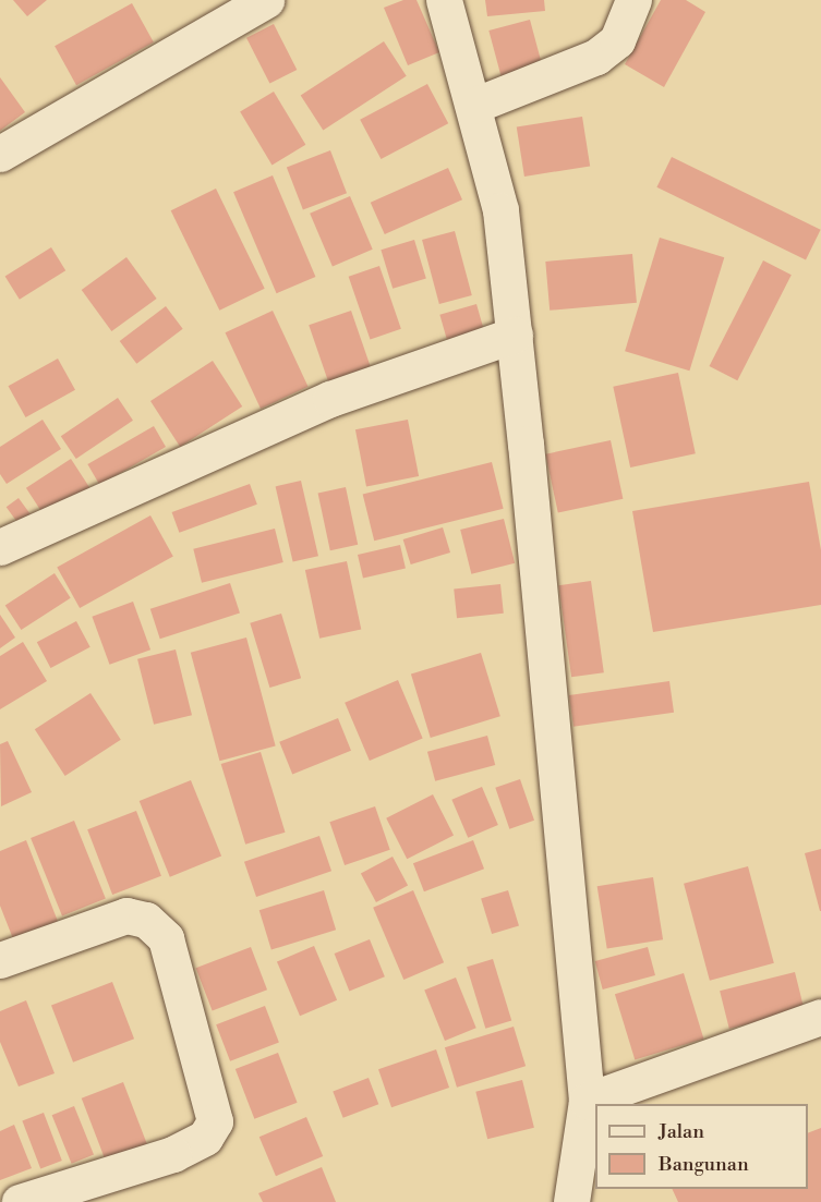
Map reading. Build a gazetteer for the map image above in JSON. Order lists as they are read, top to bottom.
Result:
{
  "legend": ["Jalan", "Bangunan"]
}
